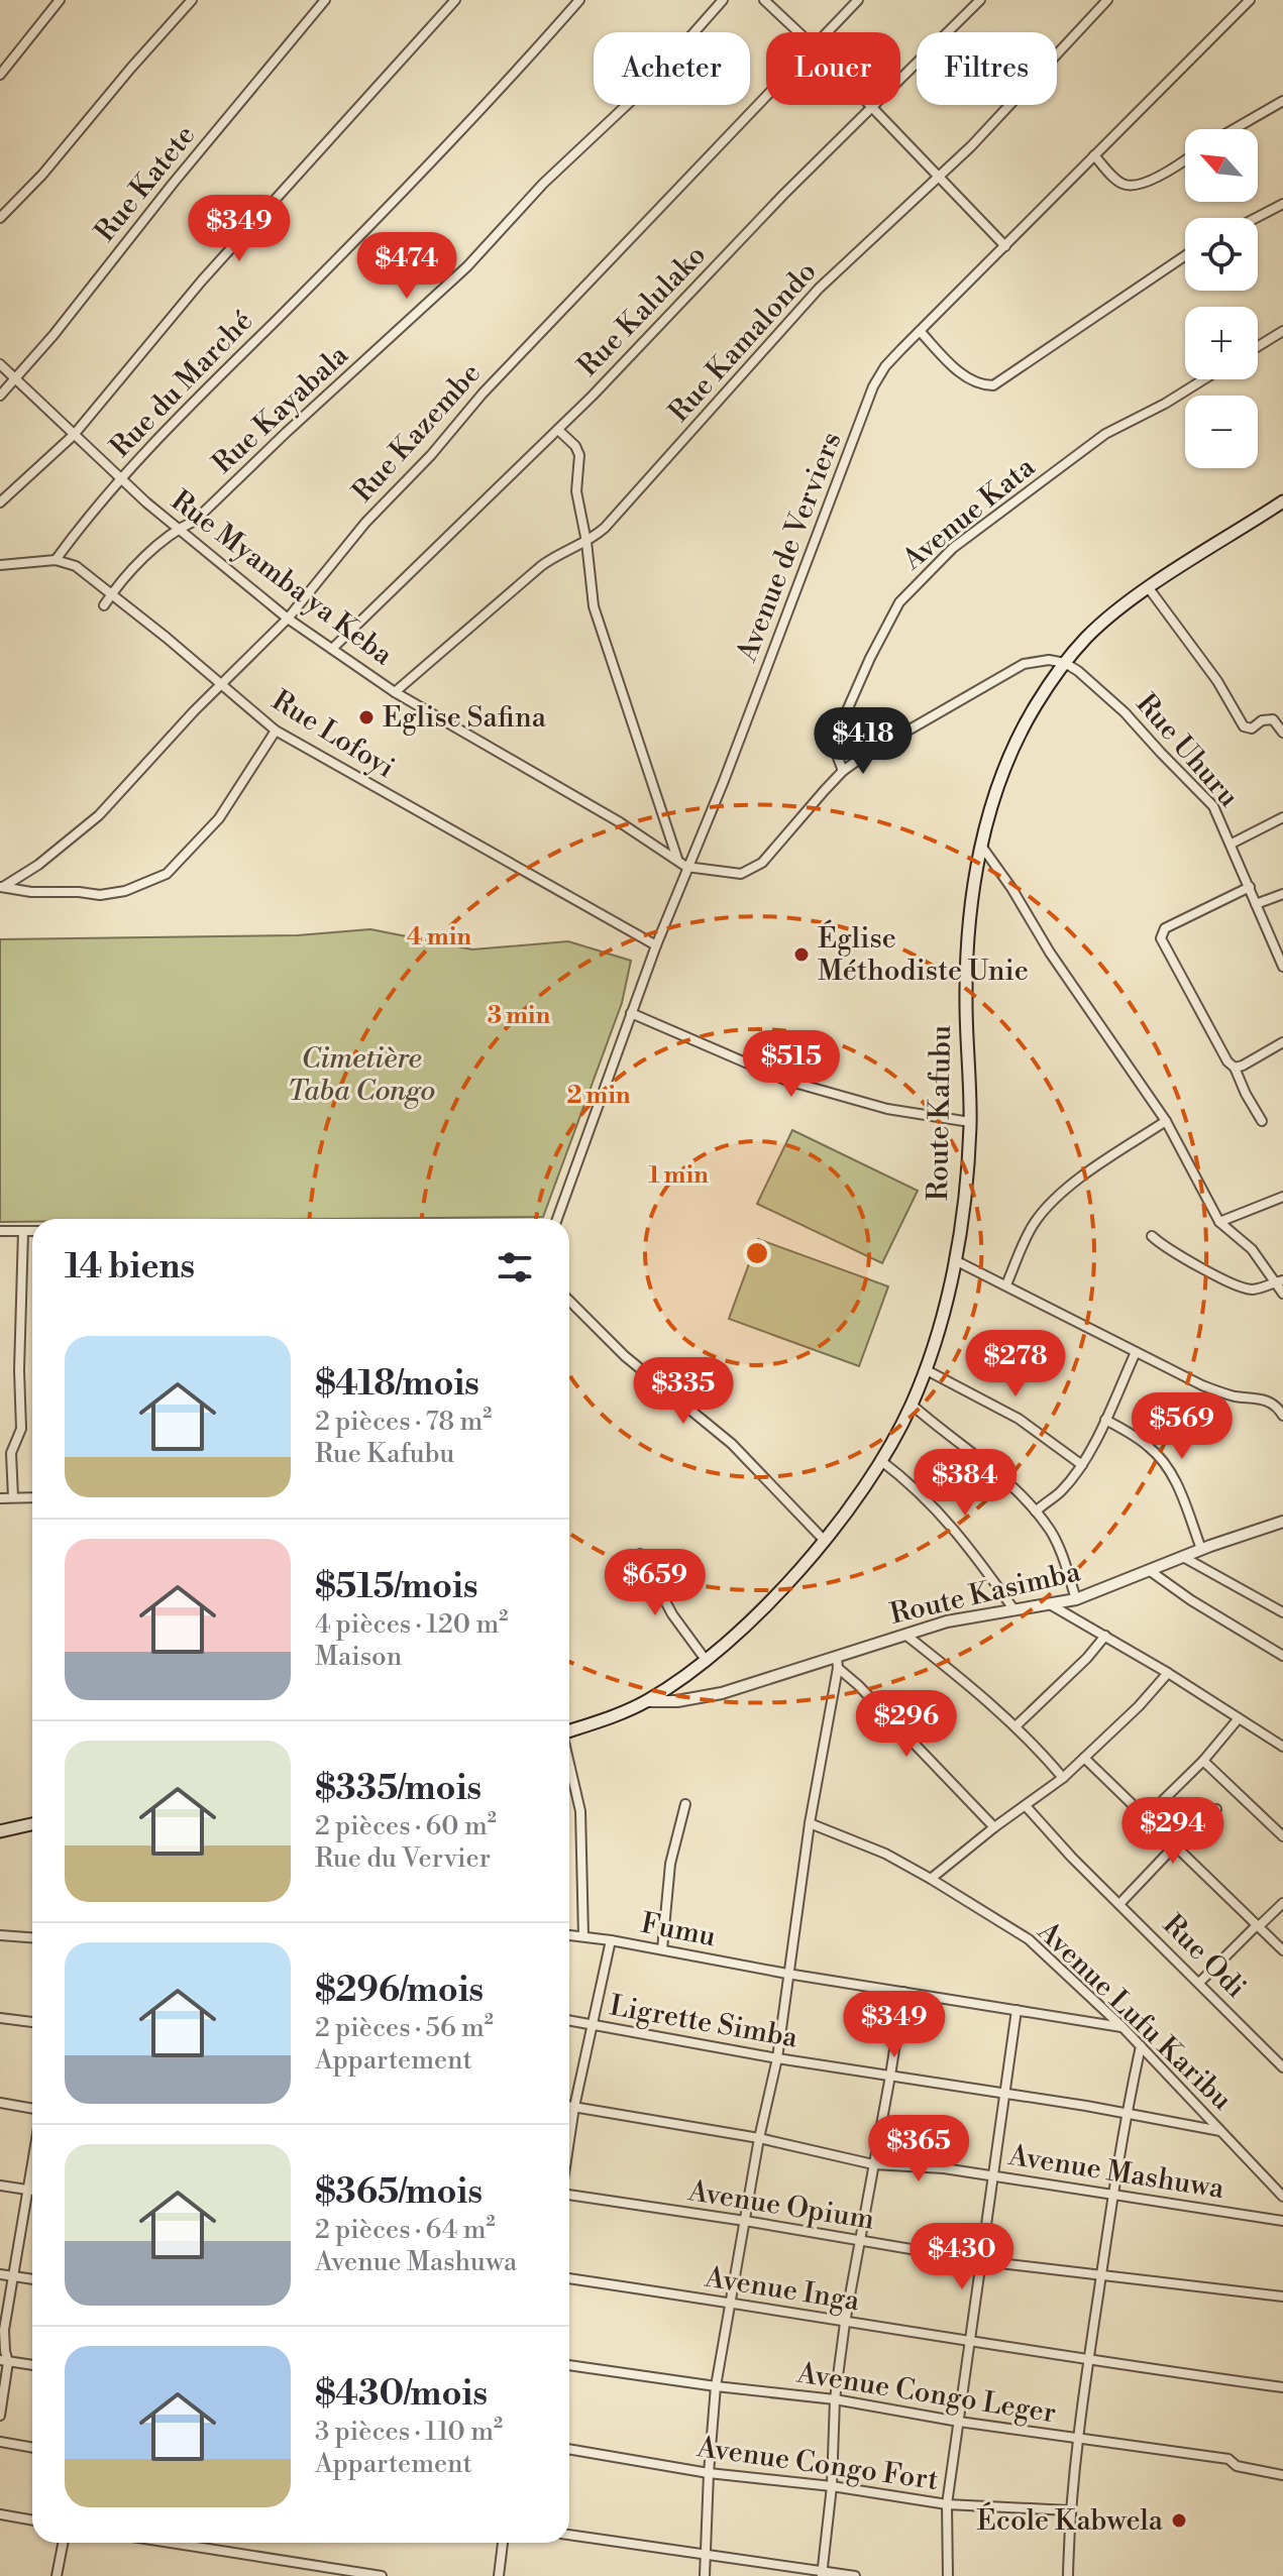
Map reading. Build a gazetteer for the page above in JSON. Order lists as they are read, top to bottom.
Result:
{
  "streets": {
    "main road": ["Route Kafubu"],
    "street": [
      "Rue Katete",
      "Rue Kalulako",
      "Rue Kamalondo",
      "Rue du Marché",
      "Rue Kayabala",
      "Rue Kazembe",
      "Avenue Kata",
      "Avenue de Verviers",
      "Rue Myamba ya Keba",
      "Rue Lofoyi",
      "Rue Uhuru",
      "Route Kasimba",
      "Fumu",
      "Rue Odi",
      "Avenue Lufu Karibu",
      "Ligrette Simba",
      "Avenue Mashuwa",
      "Avenue Opium",
      "Avenue Inga",
      "Avenue Congo Leger",
      "Avenue Congo Fort"
    ]
  },
  "crossings": [
    ["Rue Katete", "Rue Myamba ya Keba"],
    ["Rue Kalulako", "Rue Myamba ya Keba"],
    ["Rue Kamalondo", "Rue Myamba ya Keba"],
    ["Rue du Marché", "Rue Myamba ya Keba"],
    ["Rue du Marché", "Rue Lofoyi"],
    ["Rue Kayabala", "Rue Myamba ya Keba"],
    ["Rue Kayabala", "Rue Lofoyi"],
    ["Rue Kazembe", "Rue Myamba ya Keba"],
    ["Rue Kazembe", "Rue Lofoyi"],
    ["Avenue de Verviers", "Rue Myamba ya Keba"],
    ["Avenue de Verviers", "Rue Lofoyi"],
    ["Rue Uhuru", "Route Kafubu"],
    ["Route Kafubu", "Route Kasimba"],
    ["Fumu", "Avenue Lufu Karibu"],
    ["Avenue Lufu Karibu", "Ligrette Simba"]
  ],
  "parks": ["Cimetière Taba Congo"],
  "places": ["Eglise Safina", "Église Méthodiste Unie", "École Kabwela"],
  "north": "top left",
  "page": {
    "chip": ["Acheter", "Louer", "Filtres"],
    "map_buttons": ["+", "−"],
    "price": [
      "$349",
      "$474",
      "$418",
      "$515",
      "$278",
      "$335",
      "$569",
      "$384",
      "$659",
      "$296",
      "$294",
      "$349",
      "$365",
      "$430"
    ],
    "heading": "14 biens",
    "list": [
      {
        "name": "$418/mois",
        "note": "2 pièces · 78 m² · Rue Kafubu"
      },
      {
        "name": "$515/mois",
        "note": "4 pièces · 120 m² · Maison"
      },
      {
        "name": "$335/mois",
        "note": "2 pièces · 60 m² · Rue du Vervier"
      },
      {
        "name": "$296/mois",
        "note": "2 pièces · 56 m² · Appartement"
      },
      {
        "name": "$365/mois",
        "note": "2 pièces · 64 m² · Avenue Mashuwa"
      },
      {
        "name": "$430/mois",
        "note": "3 pièces · 110 m² · Appartement"
      }
    ]
  },
  "rings": [
    "4 min",
    "3 min",
    "2 min",
    "1 min"
  ]
}
